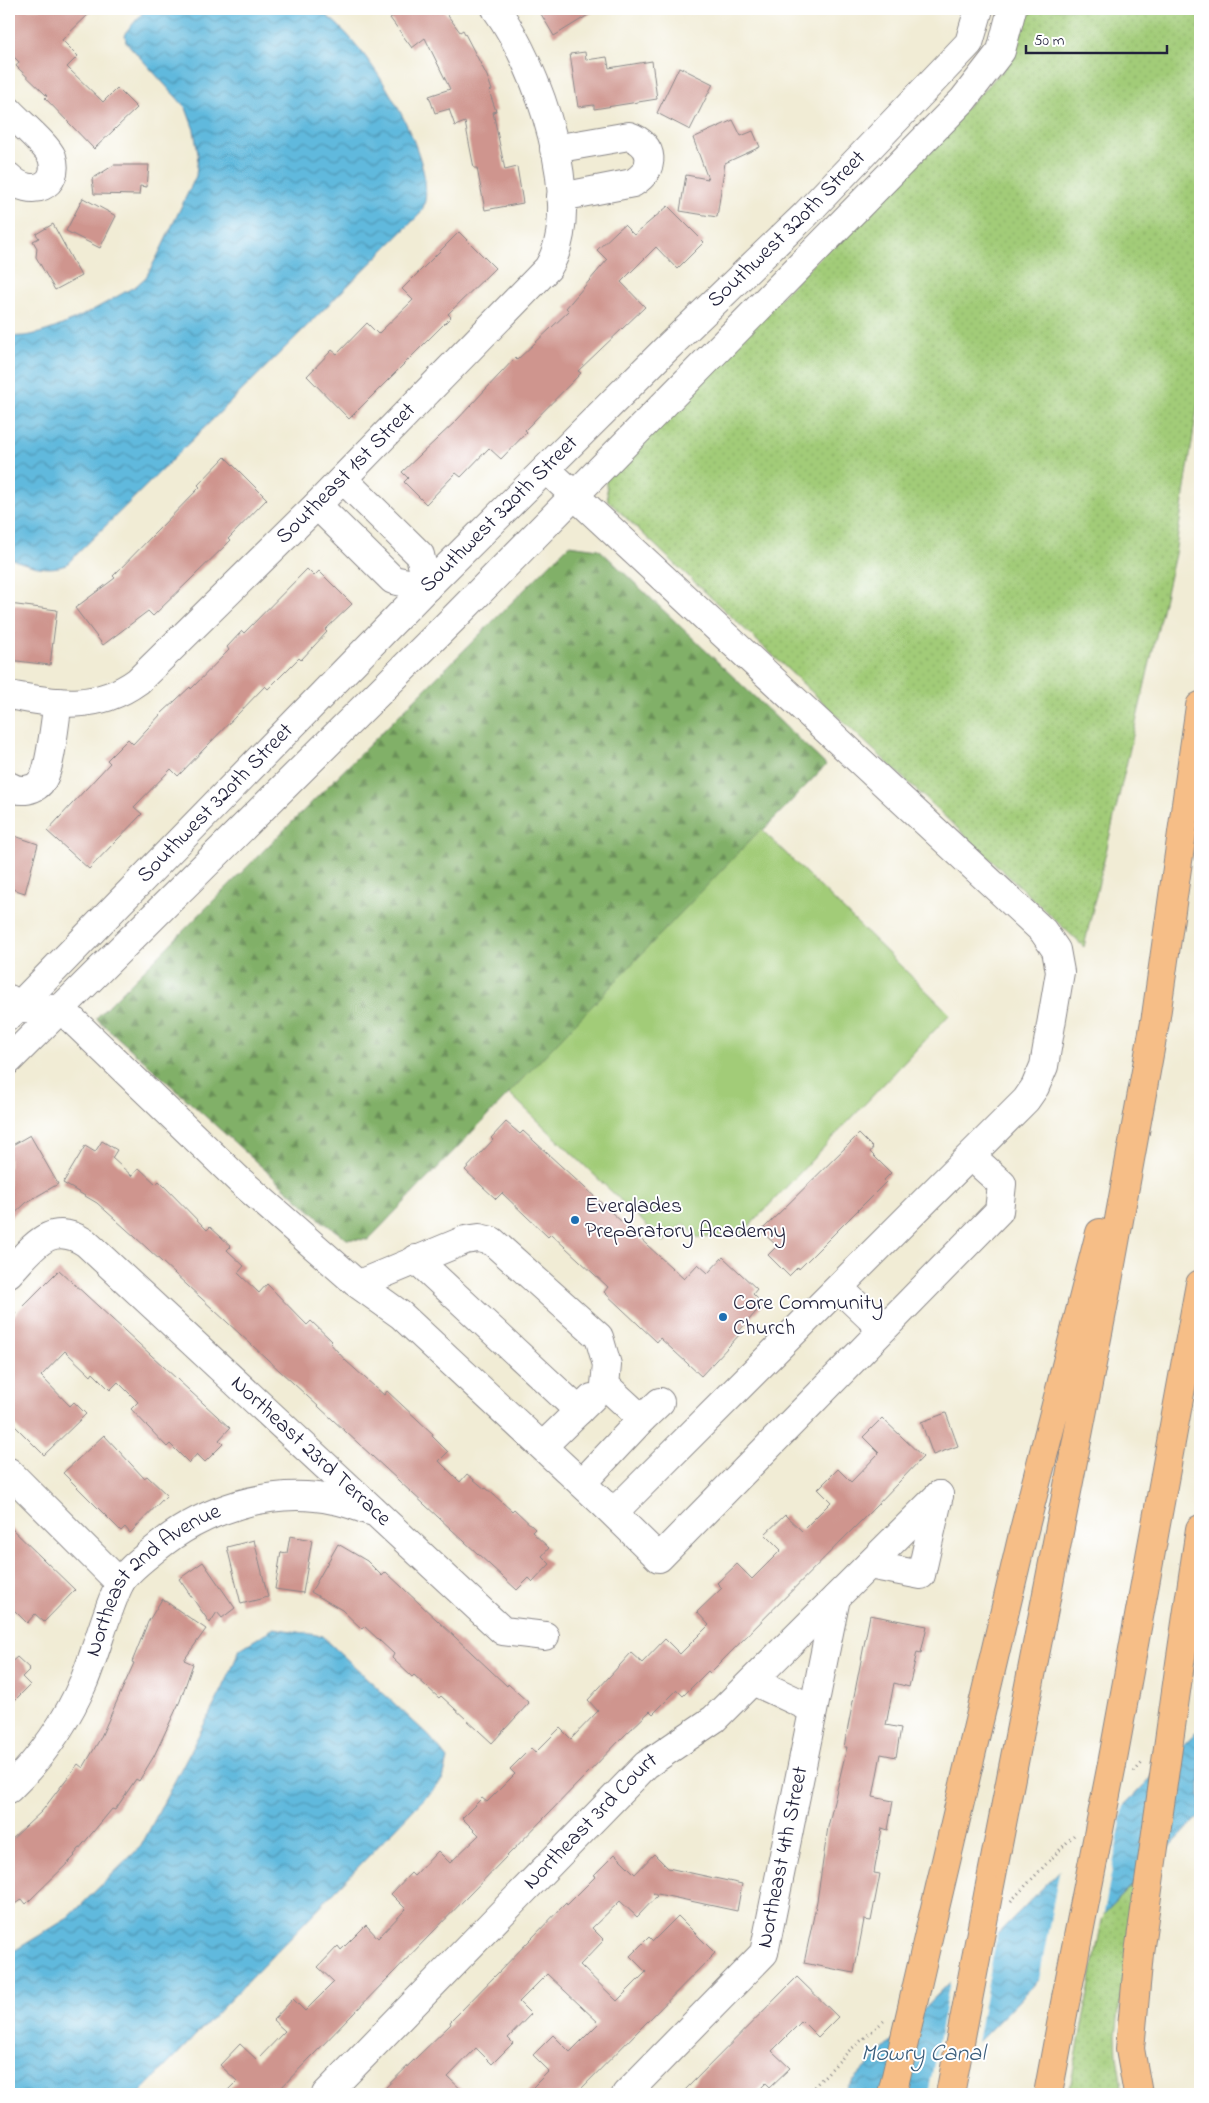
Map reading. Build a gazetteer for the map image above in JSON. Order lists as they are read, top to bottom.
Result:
{
  "streets": {
    "street": [
      "Southwest 320th Street",
      "Southeast 1st Street",
      "Northeast 23rd Terrace",
      "Northeast 2nd Avenue",
      "Northeast 3rd Court",
      "Northeast 4th Street"
    ]
  },
  "crossings": [
    ["Northeast 23rd Terrace", "Northeast 2nd Avenue"],
    ["Northeast 3rd Court", "Northeast 4th Street"]
  ],
  "water": ["Mowry Canal"],
  "places": ["Everglades Preparatory Academy", "Core Community Church"],
  "scale_bar": "50 m"
}
